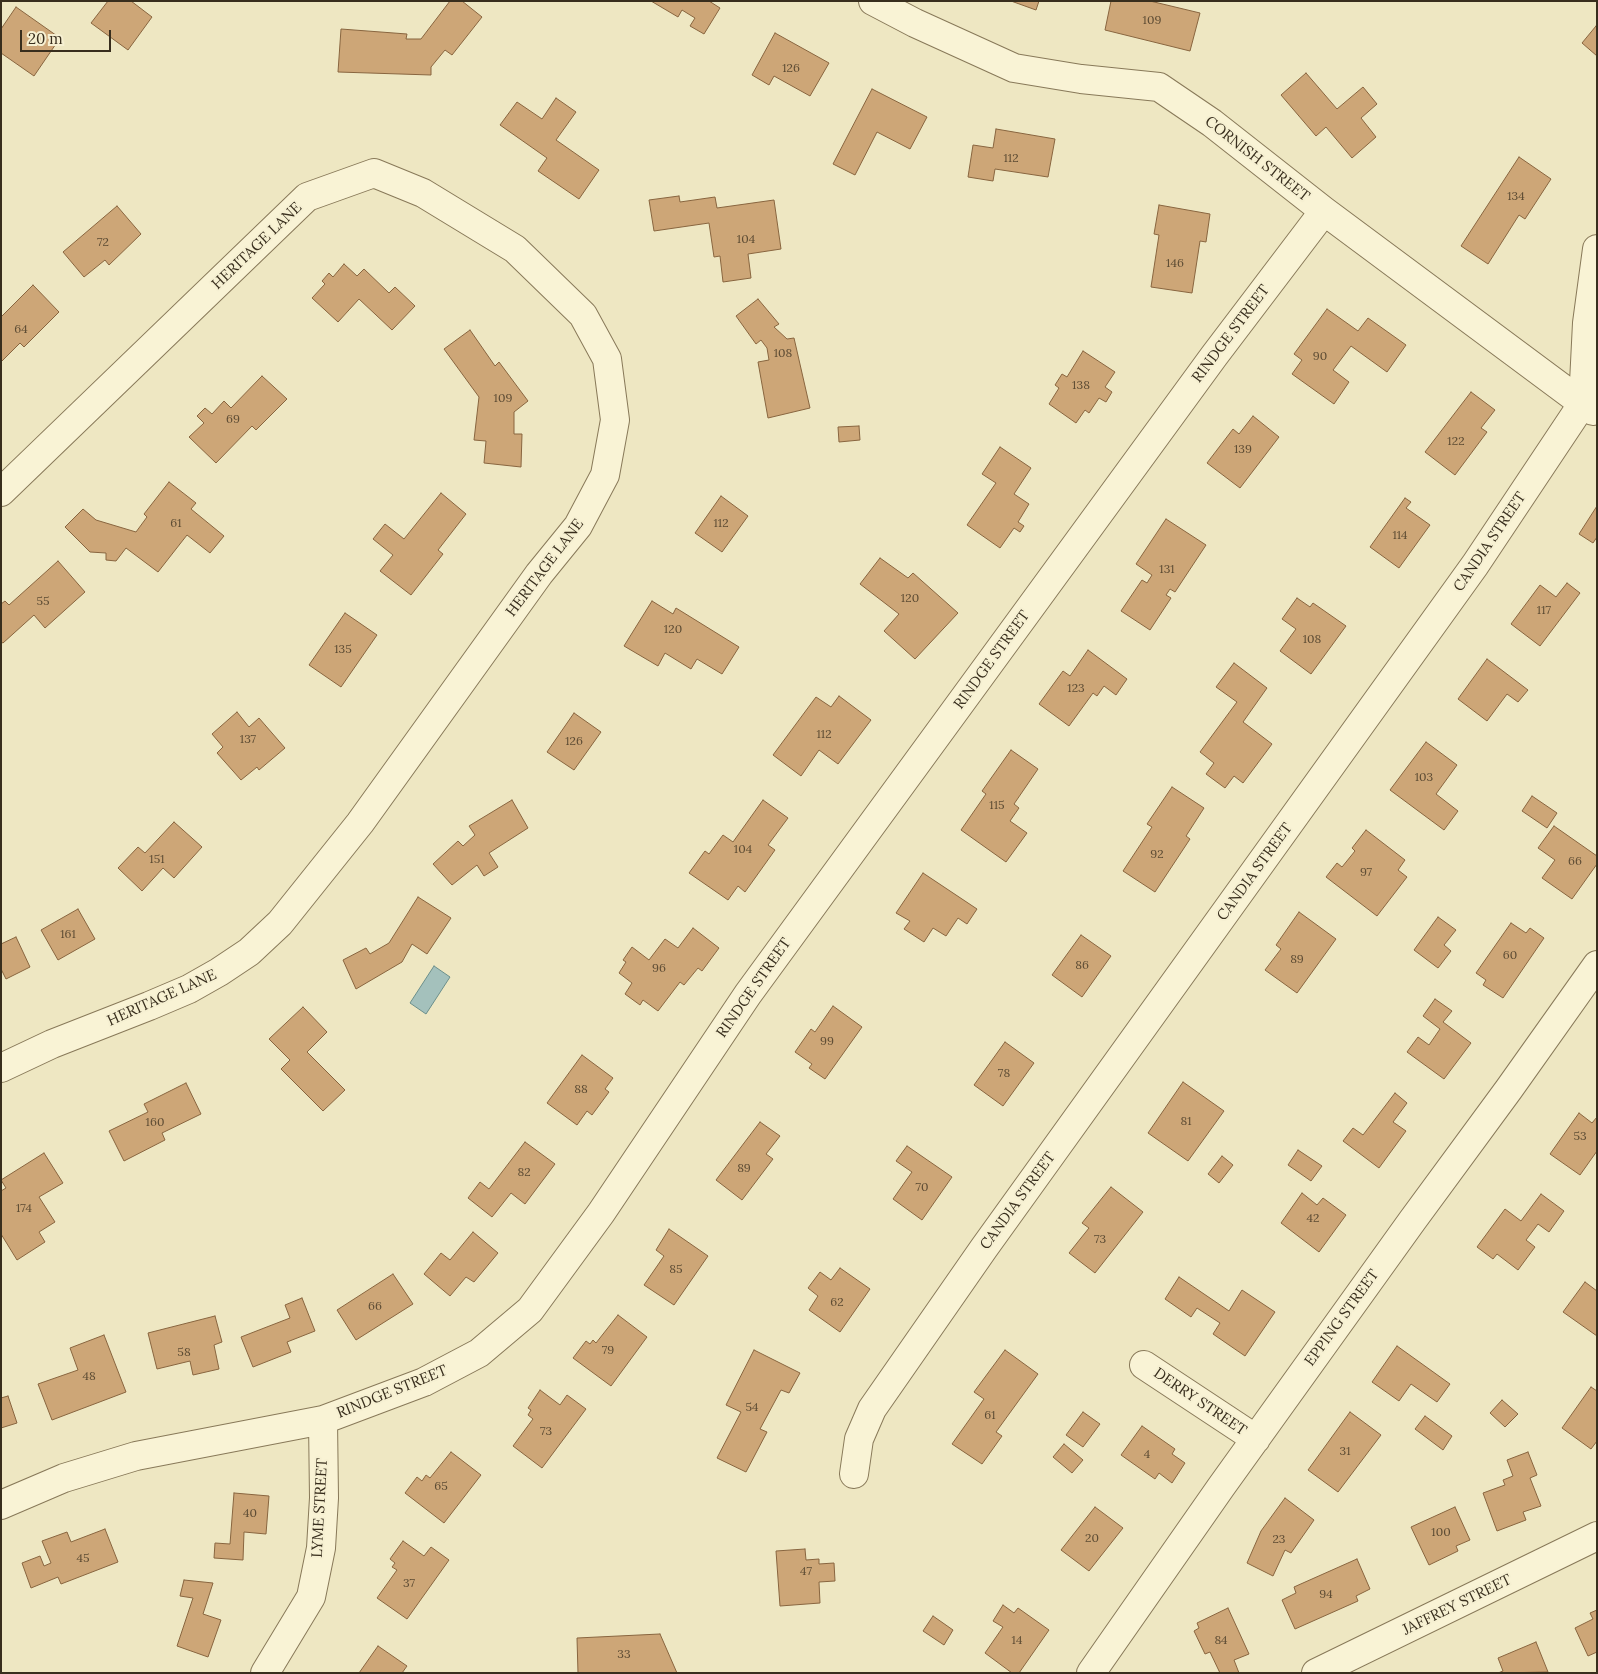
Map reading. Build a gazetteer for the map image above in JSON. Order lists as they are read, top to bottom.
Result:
{
  "streets": {
    "street": [
      "CORNISH STREET",
      "HERITAGE LANE",
      "RINDGE STREET",
      "CANDIA STREET",
      "EPPING STREET",
      "DERRY STREET",
      "LYME STREET",
      "JAFFREY STREET"
    ]
  },
  "crossings": [
    ["CORNISH STREET", "RINDGE STREET"],
    ["CORNISH STREET", "CANDIA STREET"],
    ["RINDGE STREET", "LYME STREET"],
    ["EPPING STREET", "DERRY STREET"]
  ],
  "house_numbers": [
    "109",
    "126",
    "112",
    "134",
    "104",
    "72",
    "146",
    "64",
    "108",
    "90",
    "138",
    "109",
    "69",
    "122",
    "139",
    "61",
    "112",
    "114",
    "131",
    "120",
    "55",
    "117",
    "120",
    "108",
    "135",
    "123",
    "112",
    "137",
    "126",
    "103",
    "115",
    "104",
    "92",
    "151",
    "66",
    "97",
    "161",
    "60",
    "89",
    "86",
    "96",
    "99",
    "78",
    "88",
    "81",
    "160",
    "53",
    "89",
    "82",
    "70",
    "174",
    "42",
    "73",
    "85",
    "62",
    "66",
    "79",
    "58",
    "48",
    "54",
    "61",
    "73",
    "31",
    "4",
    "65",
    "40",
    "100",
    "20",
    "23",
    "45",
    "47",
    "37",
    "94",
    "14",
    "84",
    "33"
  ],
  "scale_bar": "20 m"
}
